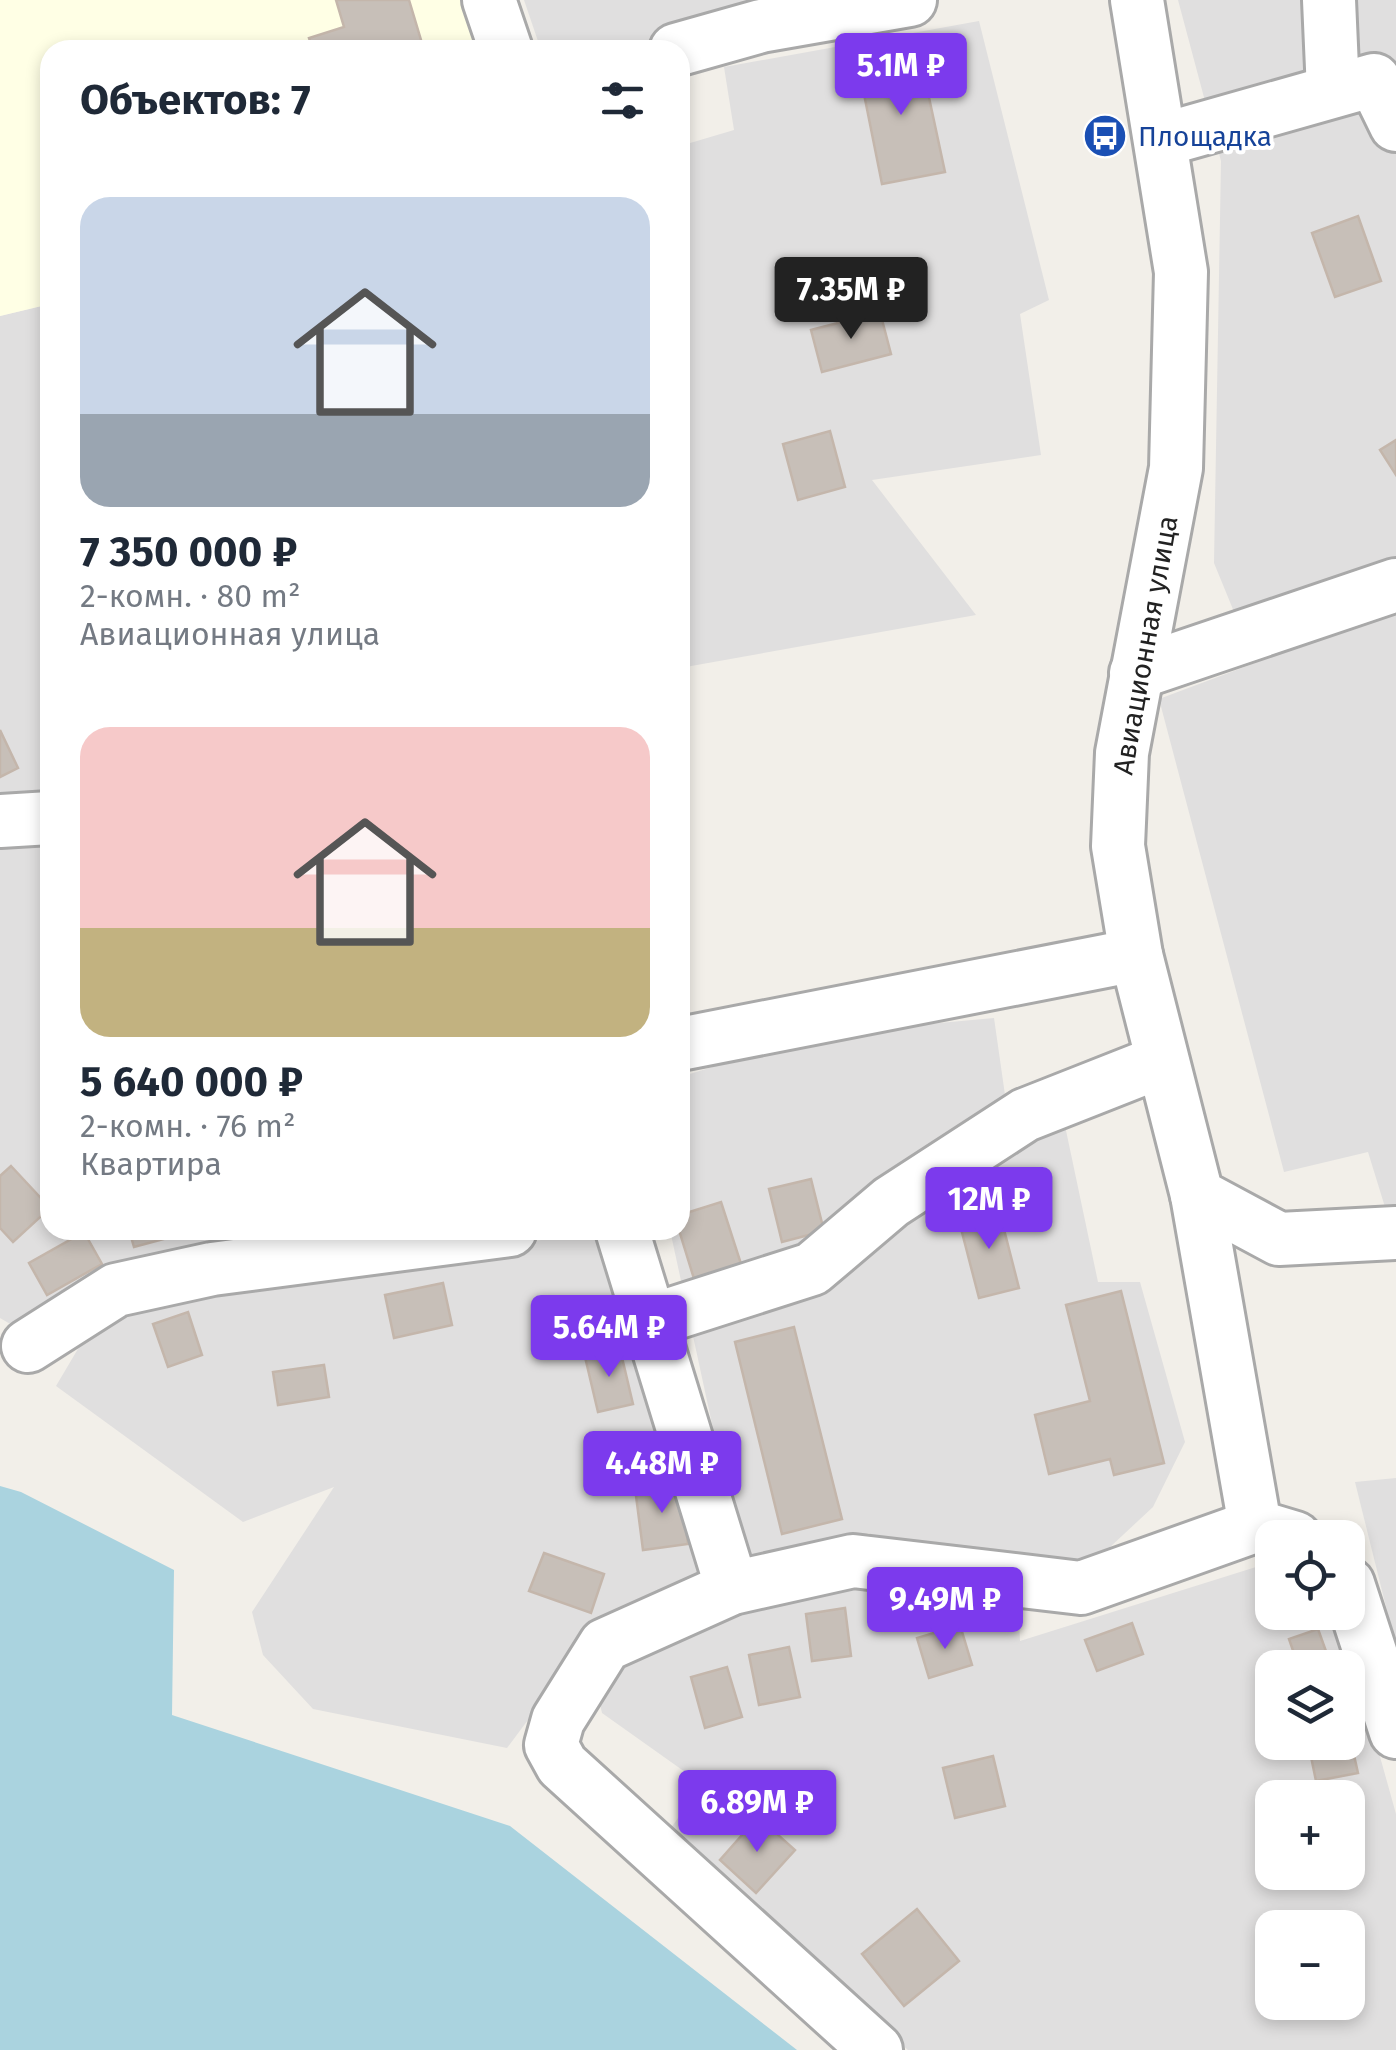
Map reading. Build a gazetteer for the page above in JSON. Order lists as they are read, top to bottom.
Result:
{
  "streets": {
    "street": ["Авиационная улица"]
  },
  "places": {
    "bus stop": ["Площадка"]
  },
  "page": {
    "price": [
      "5.1M ₽",
      "7.35M ₽",
      "12M ₽",
      "5.64M ₽",
      "4.48M ₽",
      "9.49M ₽",
      "6.89M ₽"
    ],
    "heading": "Объектов: 7",
    "list": [
      {
        "name": "7 350 000 ₽",
        "note": "2-комн. · 80 m² · Авиационная улица"
      },
      {
        "name": "5 640 000 ₽",
        "note": "2-комн. · 76 m² · Квартира"
      }
    ],
    "map_buttons": ["+", "−"]
  }
}
